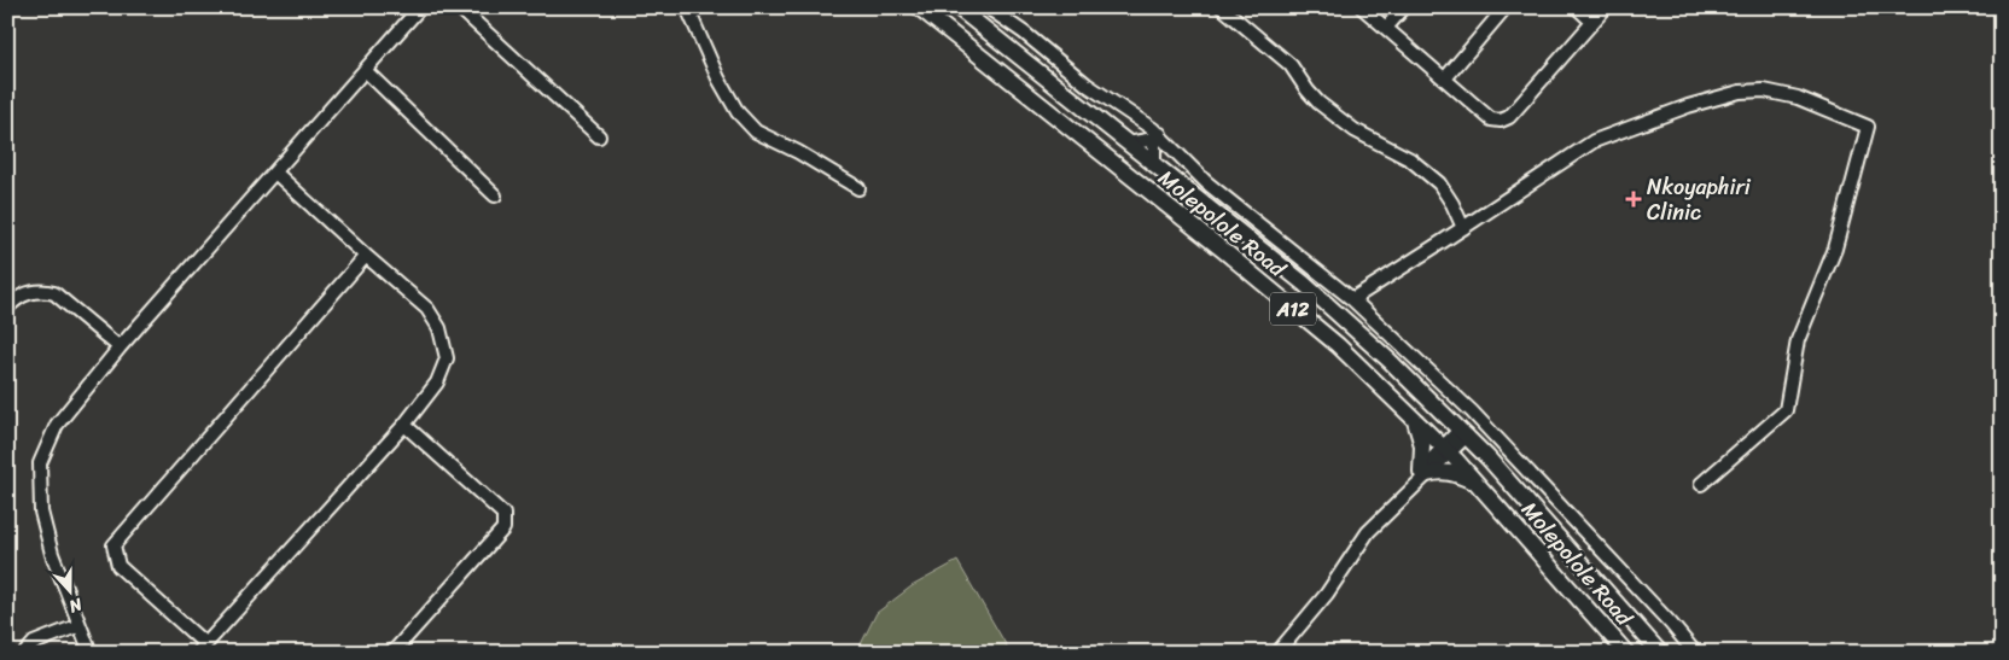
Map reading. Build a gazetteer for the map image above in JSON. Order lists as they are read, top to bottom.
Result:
{
  "streets": {
    "main road": ["Molepolole Road", "A12"]
  },
  "places": {
    "health": ["Nkoyaphiri Clinic"]
  },
  "north": "bottom"
}
